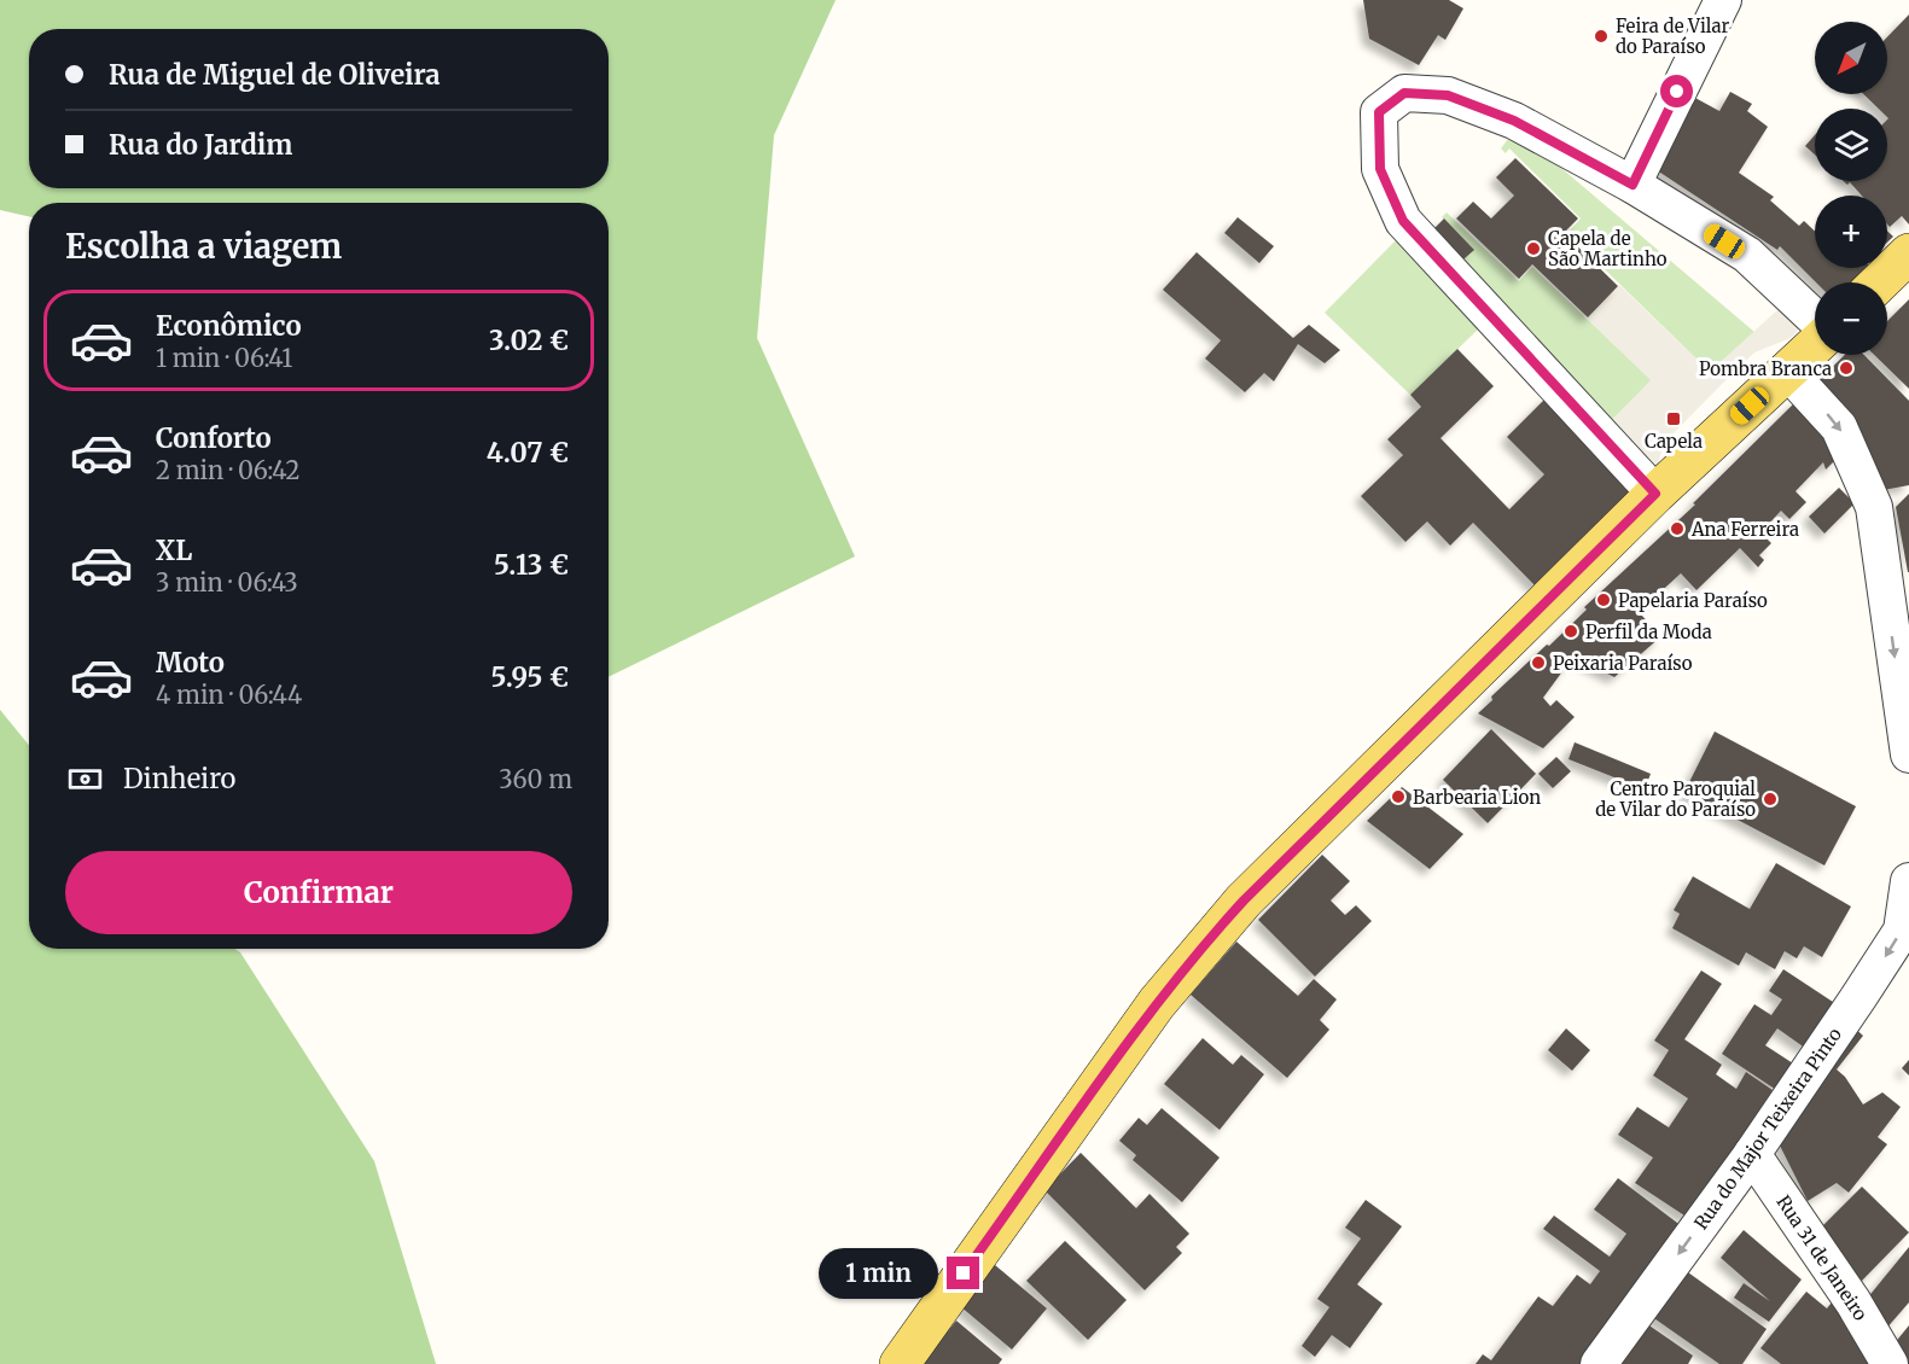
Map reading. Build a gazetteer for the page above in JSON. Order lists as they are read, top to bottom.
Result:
{
  "streets": {
    "street": ["Rua do Major Teixeira Pinto", "Rua 31 de Janeiro"]
  },
  "crossings": [
    ["Rua do Major Teixeira Pinto", "Rua 31 de Janeiro"]
  ],
  "one_way": ["Rua do Major Teixeira Pinto"],
  "places": {
    "other": [
      "Feira de Vilar do Paraíso",
      "Capela de São Martinho",
      "Pombra Branca",
      "Ana Ferreira",
      "Papelaria Paraíso",
      "Perfil da Moda",
      "Peixaria Paraíso",
      "Barbearia Lion",
      "Centro Paroquial de Vilar do Paraíso"
    ],
    "transit": ["Capela"]
  },
  "north": "bottom left",
  "page": {
    "map_buttons": ["+", "−"],
    "banner": ["Rua de Miguel de Oliveira", "Rua do Jardim"],
    "heading": "Escolha a viagem",
    "list": [
      {
        "name": "Econômico",
        "note": "1 min · 06:41",
        "value": "3.02 €"
      },
      {
        "name": "Conforto",
        "note": "2 min · 06:42",
        "value": "4.07 €"
      },
      {
        "name": "XL",
        "note": "3 min · 06:43",
        "value": "5.13 €"
      },
      {
        "name": "Moto",
        "note": "4 min · 06:44",
        "value": "5.95 €"
      }
    ],
    "pay": ["Dinheiro", "360 m"],
    "buttons": "Confirmar",
    "bubble": "1 min"
  }
}
